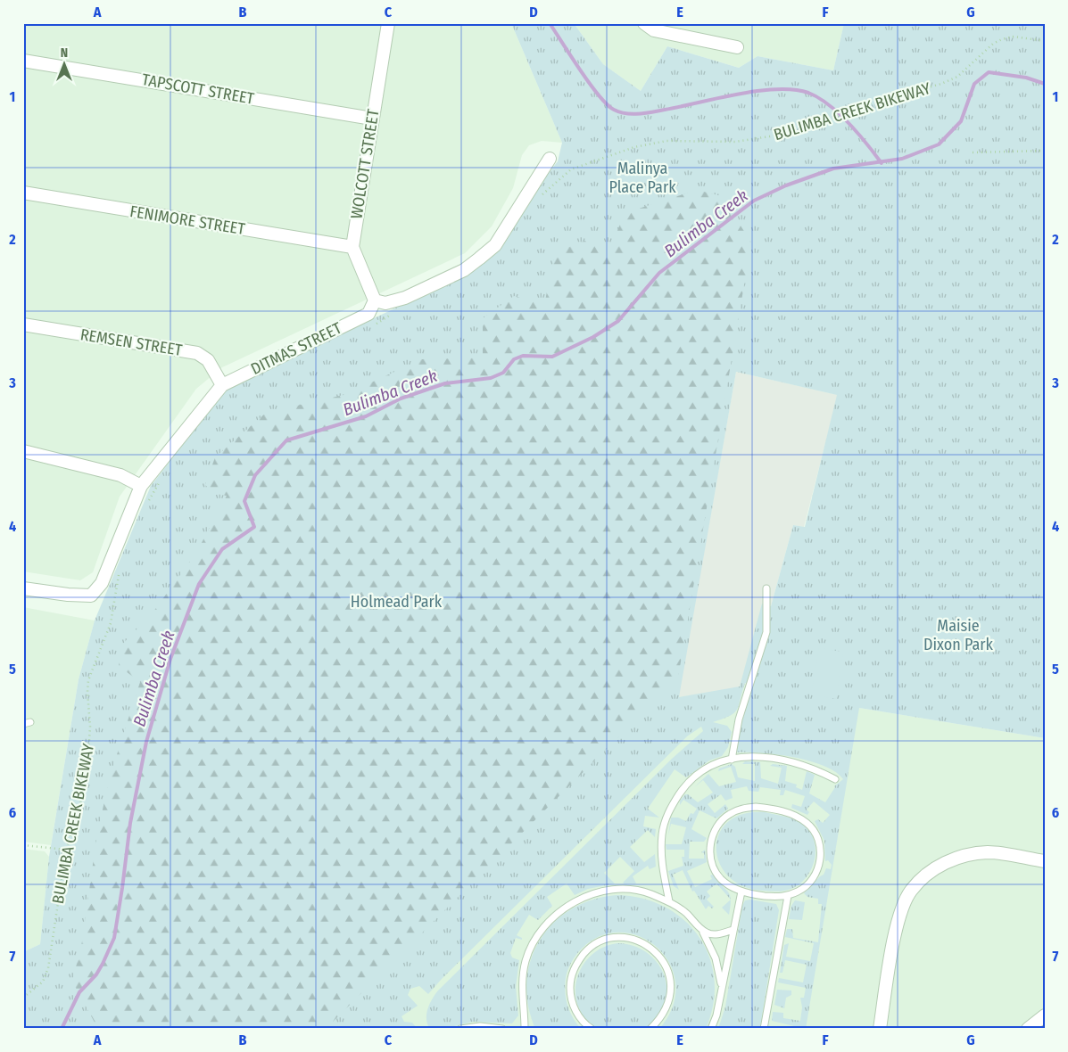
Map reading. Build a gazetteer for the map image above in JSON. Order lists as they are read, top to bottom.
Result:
{
  "streets": {
    "street": [
      "TAPSCOTT STREET",
      "WOLCOTT STREET",
      "FENIMORE STREET",
      "REMSEN STREET",
      "DITMAS STREET"
    ],
    "path": ["BULIMBA CREEK BIKEWAY"]
  },
  "crossings": [
    ["TAPSCOTT STREET", "WOLCOTT STREET"],
    ["WOLCOTT STREET", "FENIMORE STREET"],
    ["REMSEN STREET", "DITMAS STREET"]
  ],
  "water": ["Bulimba Creek"],
  "parks": ["Malinya Place Park", "Holmead Park", "Maisie Dixon Park"],
  "north": "top",
  "grid": {
    "columns": [
      "A",
      "B",
      "C",
      "D",
      "E",
      "F",
      "G"
    ],
    "rows": [
      "1",
      "2",
      "3",
      "4",
      "5",
      "6",
      "7"
    ]
  }
}
